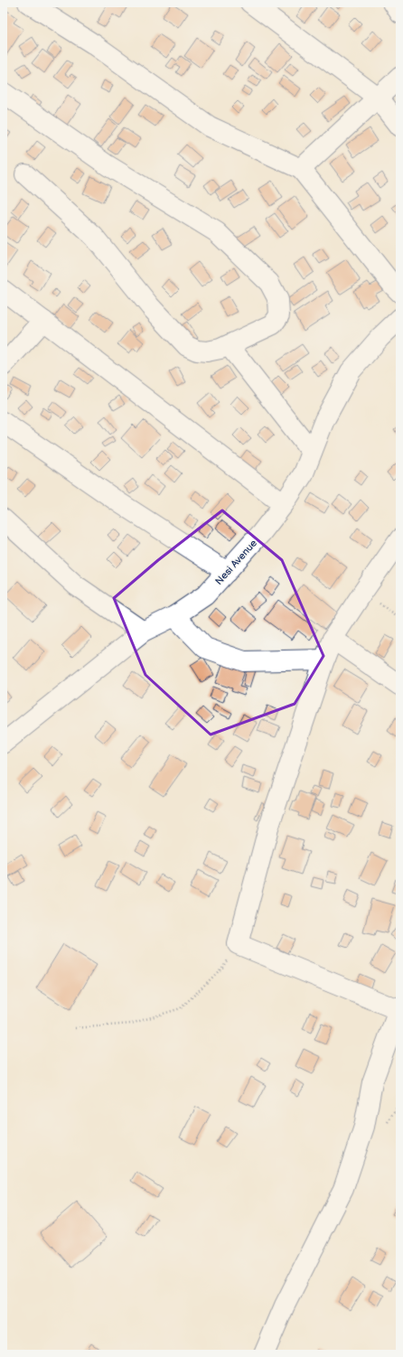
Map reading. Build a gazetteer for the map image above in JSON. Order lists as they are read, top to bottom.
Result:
{
  "streets": {
    "street": ["Nesi Avenue"]
  }
}
